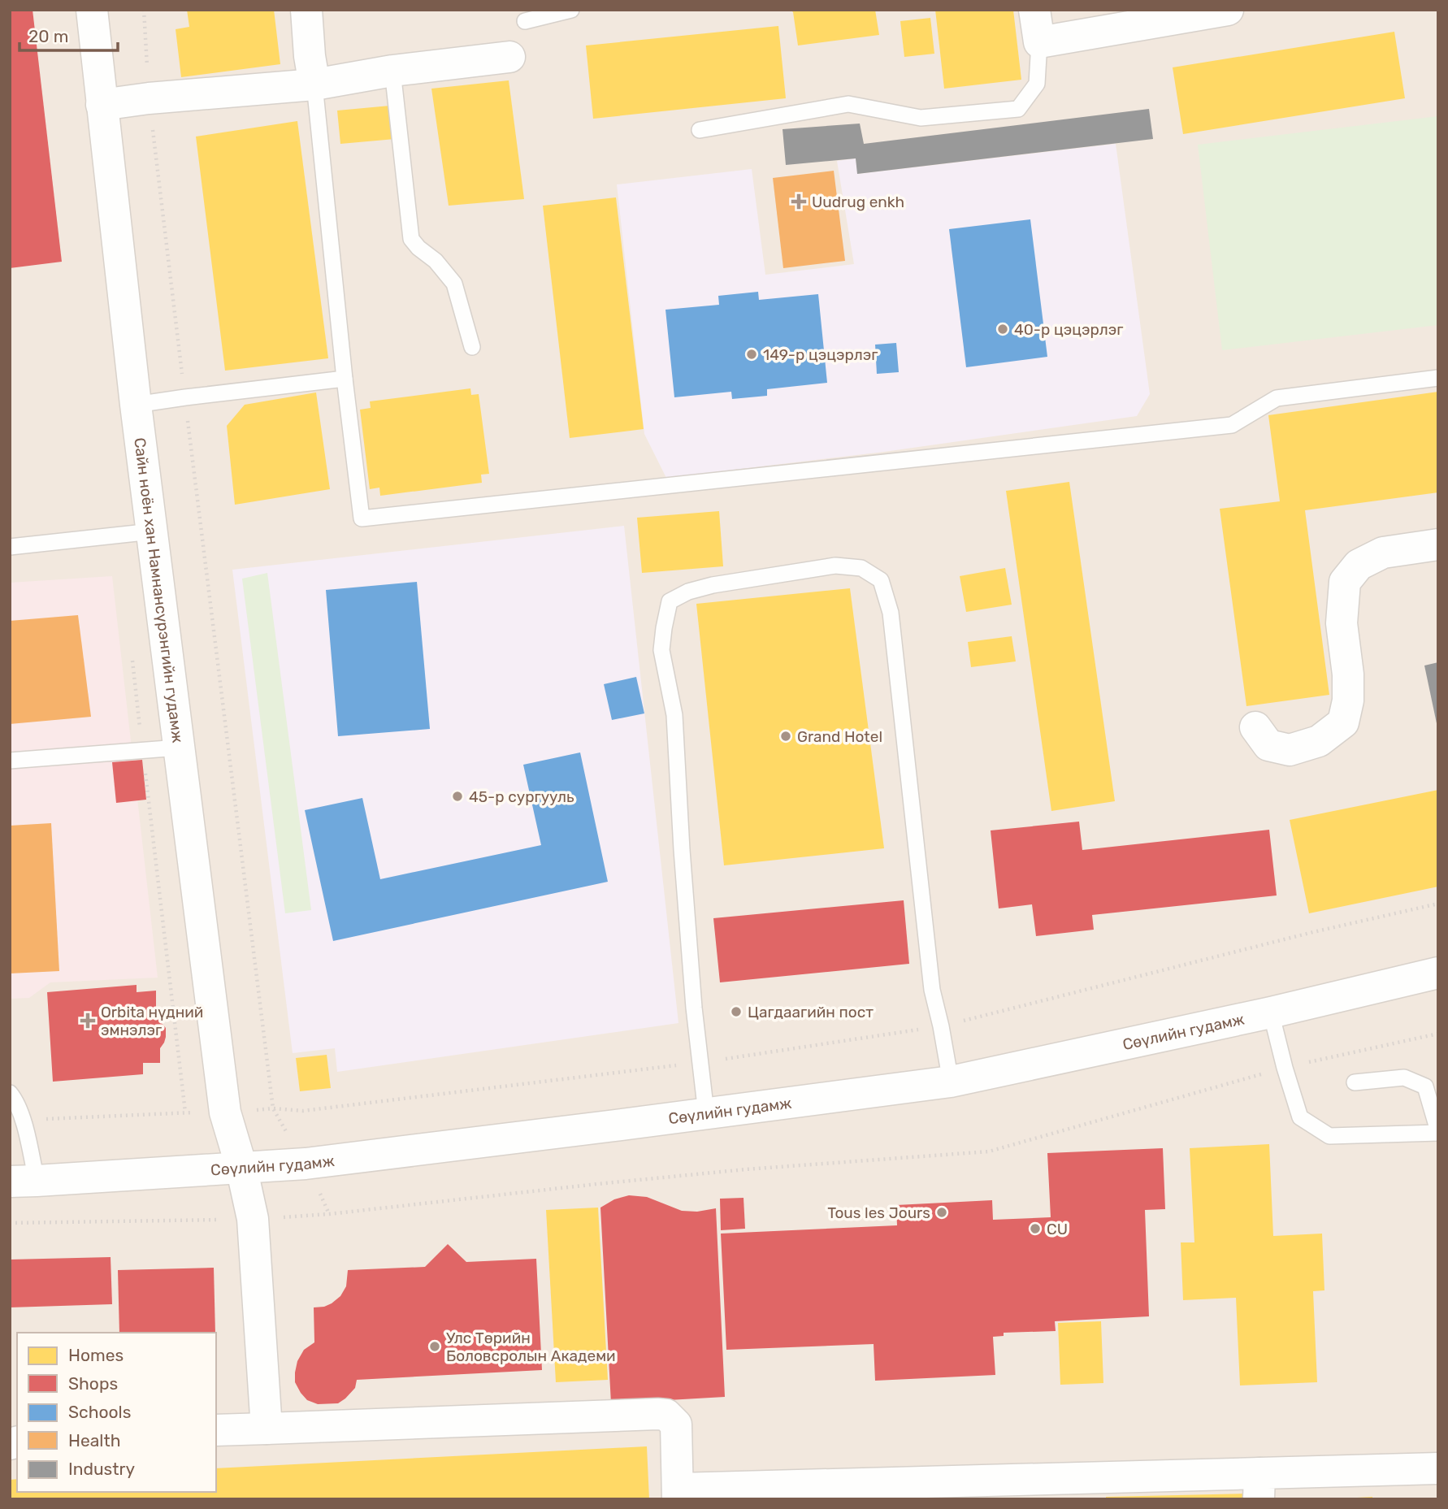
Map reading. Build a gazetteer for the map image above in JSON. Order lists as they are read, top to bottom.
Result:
{
  "streets": {
    "street": ["Сайн ноён хан Намнансүрэнгийн гудамж", "Сөүлийн гудамж"]
  },
  "crossings": [
    ["Сайн ноён хан Намнансүрэнгийн гудамж", "Сөүлийн гудамж"]
  ],
  "places": {
    "health": ["Uudrug enkh", "Orbita нүдний эмнэлэг"],
    "other": [
      "40-р цэцэрлэг",
      "149-р цэцэрлэг",
      "Grand Hotel",
      "45-р сургууль",
      "Цагдаагийн пост",
      "Tous les Jours",
      "CU",
      "Улс Төрийн Боловсролын Академи"
    ]
  },
  "legend": [
    "Homes",
    "Shops",
    "Schools",
    "Health",
    "Industry"
  ],
  "scale_bar": "20 m"
}
